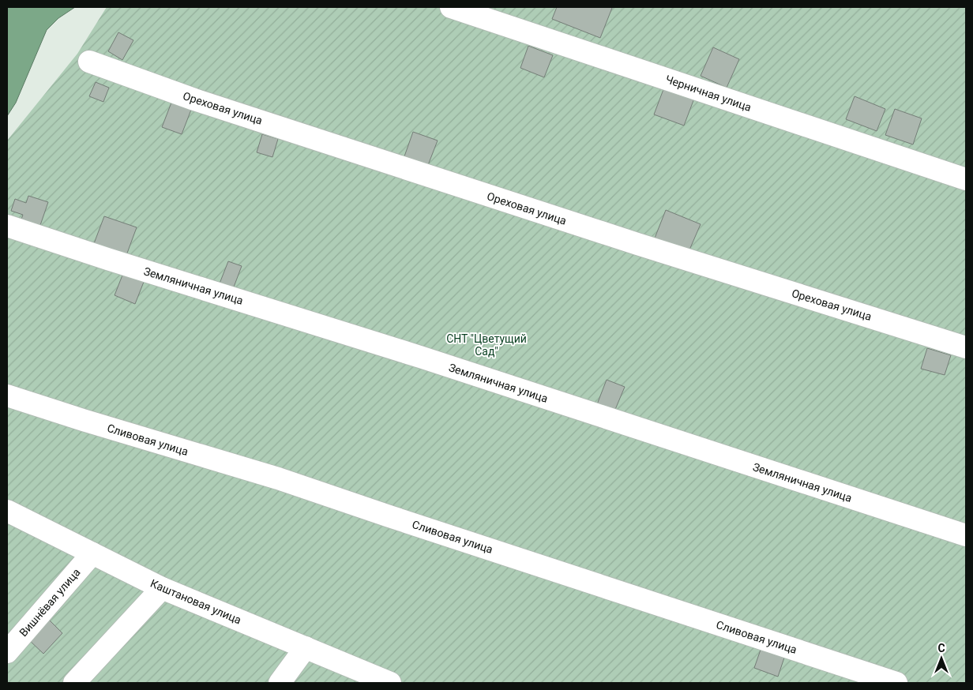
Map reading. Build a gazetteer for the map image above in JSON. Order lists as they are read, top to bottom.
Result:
{
  "streets": {
    "street": [
      "Черничная улица",
      "Ореховая улица",
      "Земляничная улица",
      "Сливовая улица",
      "Каштановая улица",
      "Вишнёвая улица"
    ]
  },
  "crossings": [
    ["Каштановая улица", "Вишнёвая улица"]
  ],
  "parks": ["СНТ \"Цветущий Сад\""],
  "north": "top"
}
